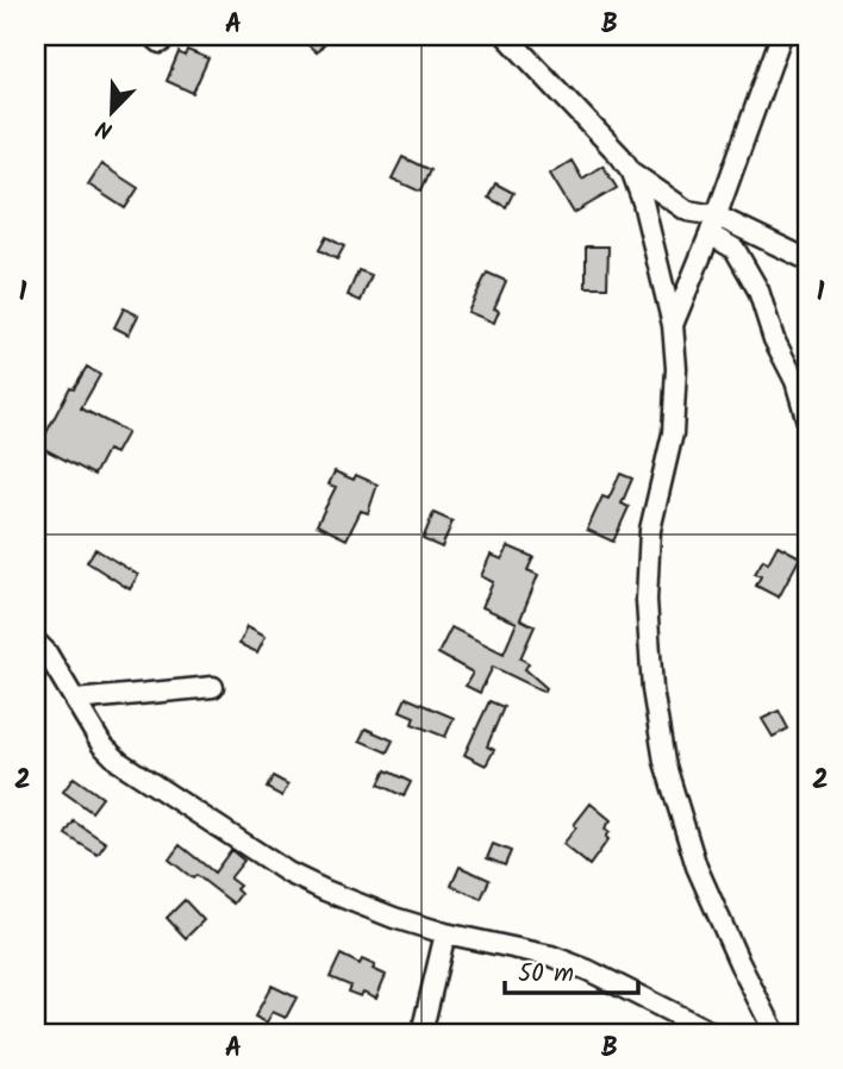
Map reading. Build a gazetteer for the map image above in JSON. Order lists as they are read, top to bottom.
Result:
{
  "scale_bar": "50 m",
  "north": "bottom left",
  "grid": {
    "columns": ["A", "B"],
    "rows": ["1", "2"]
  }
}
